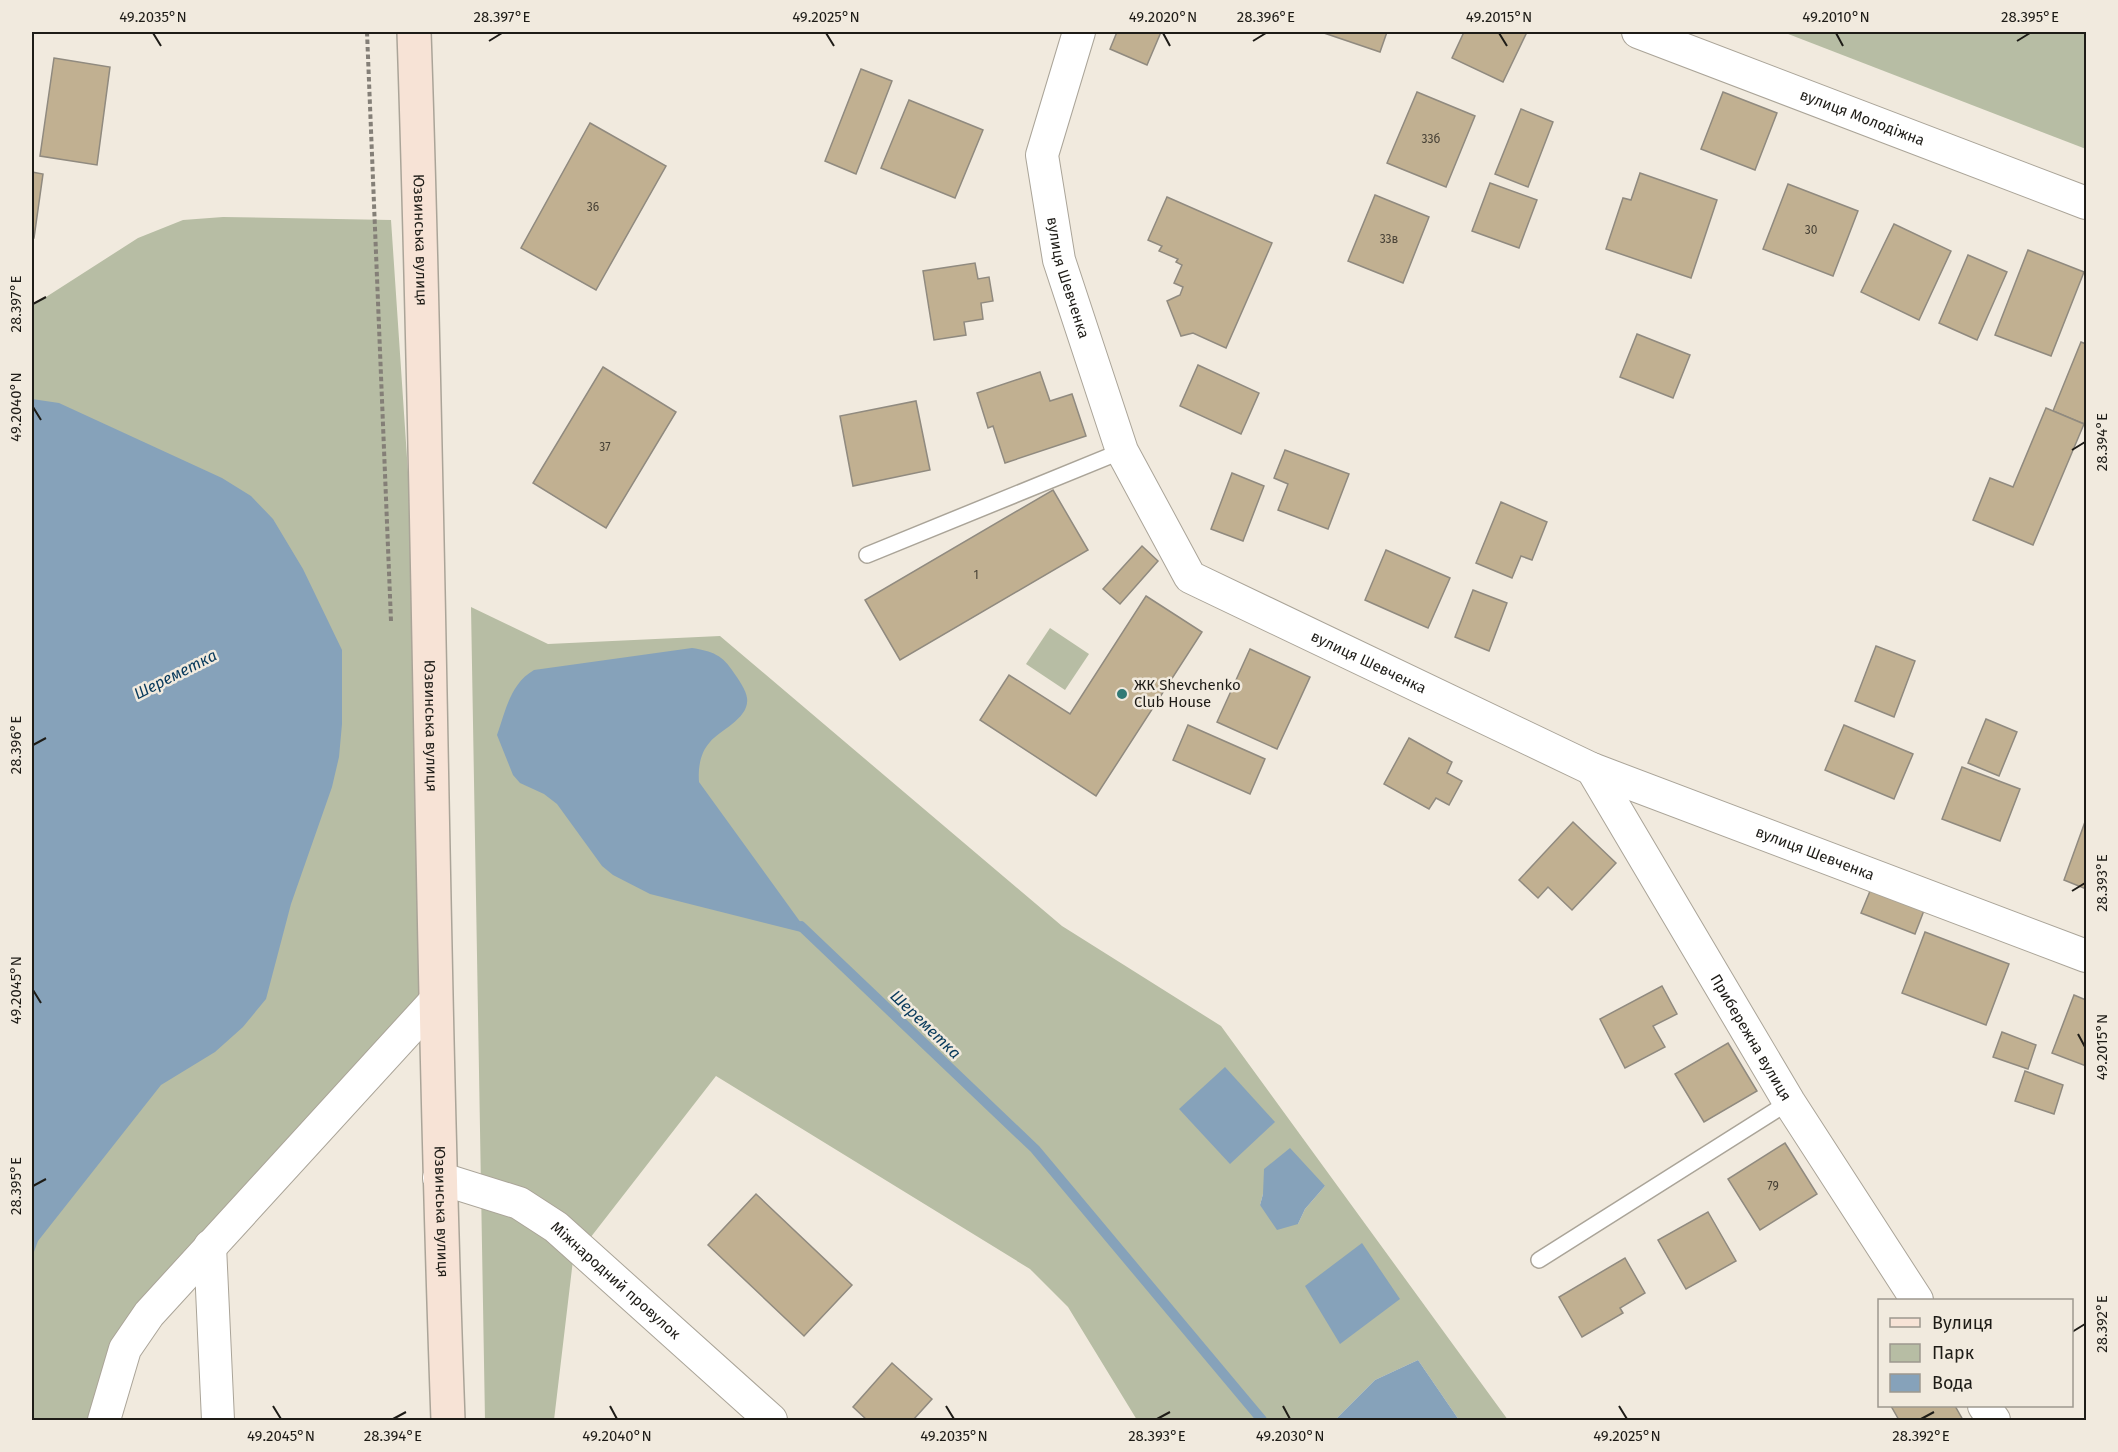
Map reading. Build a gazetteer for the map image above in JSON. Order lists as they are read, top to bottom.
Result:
{
  "streets": {
    "main road": ["Юзвинська вулиця"],
    "street": [
      "вулиця Молодіжна",
      "вулиця Шевченка",
      "Прибережна вулиця",
      "Міжнародний провулок"
    ]
  },
  "crossings": [
    ["Юзвинська вулиця", "Міжнародний провулок"],
    ["вулиця Шевченка", "Прибережна вулиця"]
  ],
  "water": ["Шереметка"],
  "places": ["ЖК Shevchenko Club House"],
  "house_numbers": [
    "33б",
    "36",
    "30",
    "33в",
    "37",
    "1",
    "79"
  ],
  "legend": ["Вулиця", "Парк", "Вода"],
  "coordinates": [
    "49.2035°N",
    "28.397°E",
    "49.2025°N",
    "49.2020°N",
    "28.396°E",
    "49.2015°N",
    "49.2010°N",
    "28.395°E",
    "49.2040°N",
    "28.394°E",
    "28.393°E",
    "49.2045°N",
    "28.392°E",
    "49.2030°N"
  ]
}
